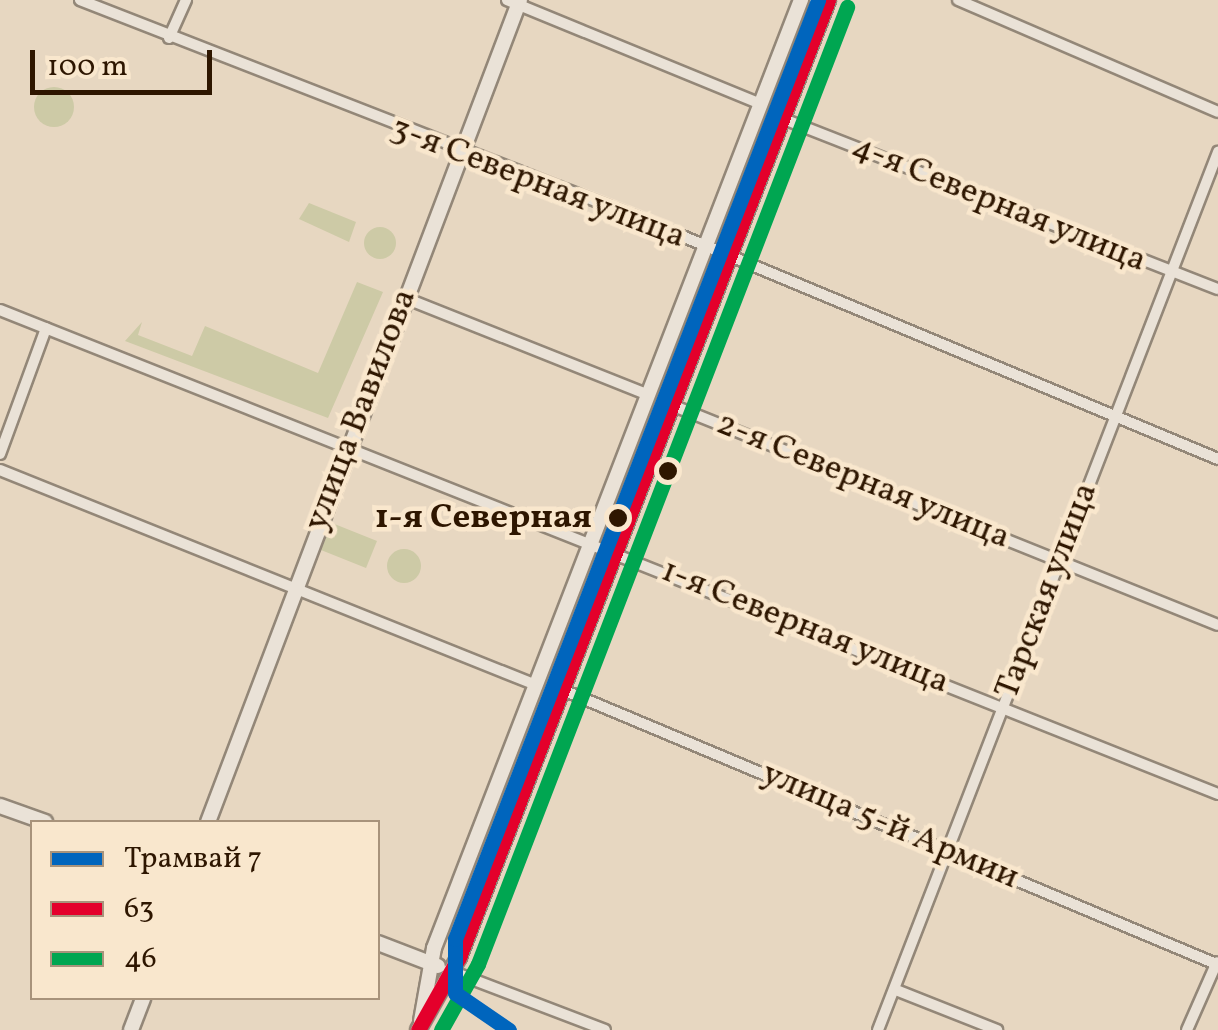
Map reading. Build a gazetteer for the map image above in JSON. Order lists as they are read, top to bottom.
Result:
{
  "streets": {
    "main road": ["улица Вавилова"],
    "street": [
      "3-я Северная улица",
      "4-я Северная улица",
      "2-я Северная улица",
      "Тарская улица",
      "1-я Северная улица",
      "улица 5-й Армии"
    ]
  },
  "crossings": [
    ["3-я Северная улица", "улица Вавилова"],
    ["3-я Северная улица", "Тарская улица"],
    ["4-я Северная улица", "Тарская улица"],
    ["улица Вавилова", "1-я Северная улица"],
    ["2-я Северная улица", "Тарская улица"],
    ["Тарская улица", "1-я Северная улица"],
    ["Тарская улица", "улица 5-й Армии"]
  ],
  "places": ["1-я Северная"],
  "lines": ["tram line 7", "transit line 63", "transit line 46"],
  "legend": ["Трамвай 7", "63", "46"],
  "scale_bar": "100 m"
}
